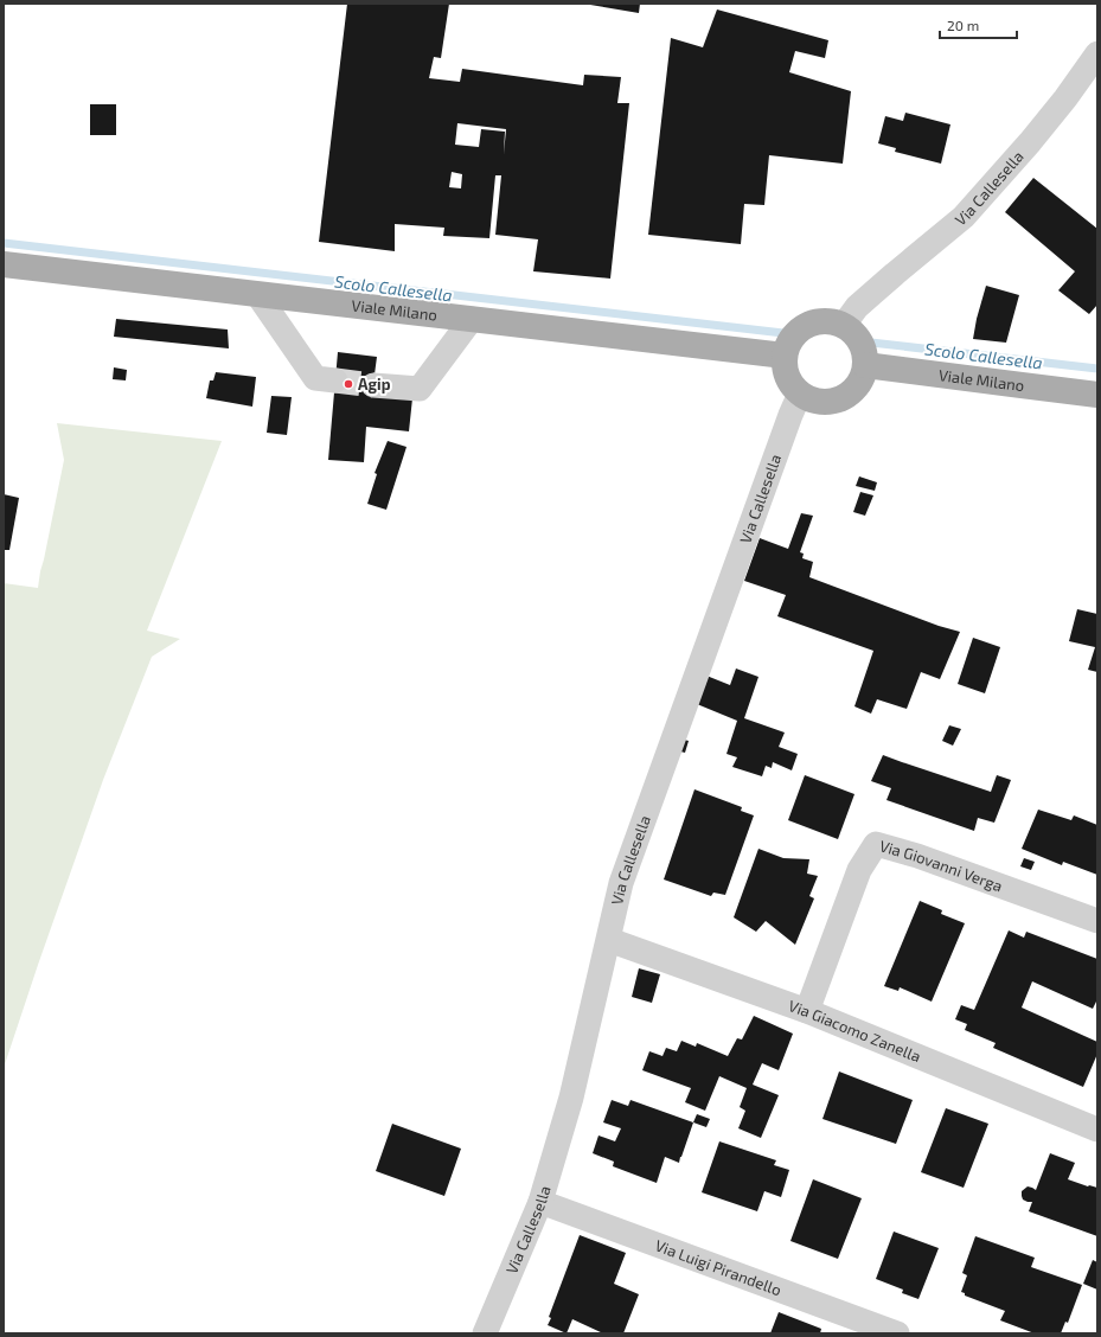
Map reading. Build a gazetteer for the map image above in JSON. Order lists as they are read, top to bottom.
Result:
{
  "streets": {
    "main road": ["Viale Milano"],
    "street": [
      "Via Callesella",
      "Via Giovanni Verga",
      "Via Giacomo Zanella",
      "Via Luigi Pirandello"
    ]
  },
  "crossings": [
    ["Via Callesella", "Viale Milano"],
    ["Via Callesella", "Via Giacomo Zanella"],
    ["Via Callesella", "Via Luigi Pirandello"],
    ["Via Giovanni Verga", "Via Giacomo Zanella"]
  ],
  "water": ["Scolo Callesella"],
  "places": ["Agip"],
  "scale_bar": "20 m"
}
